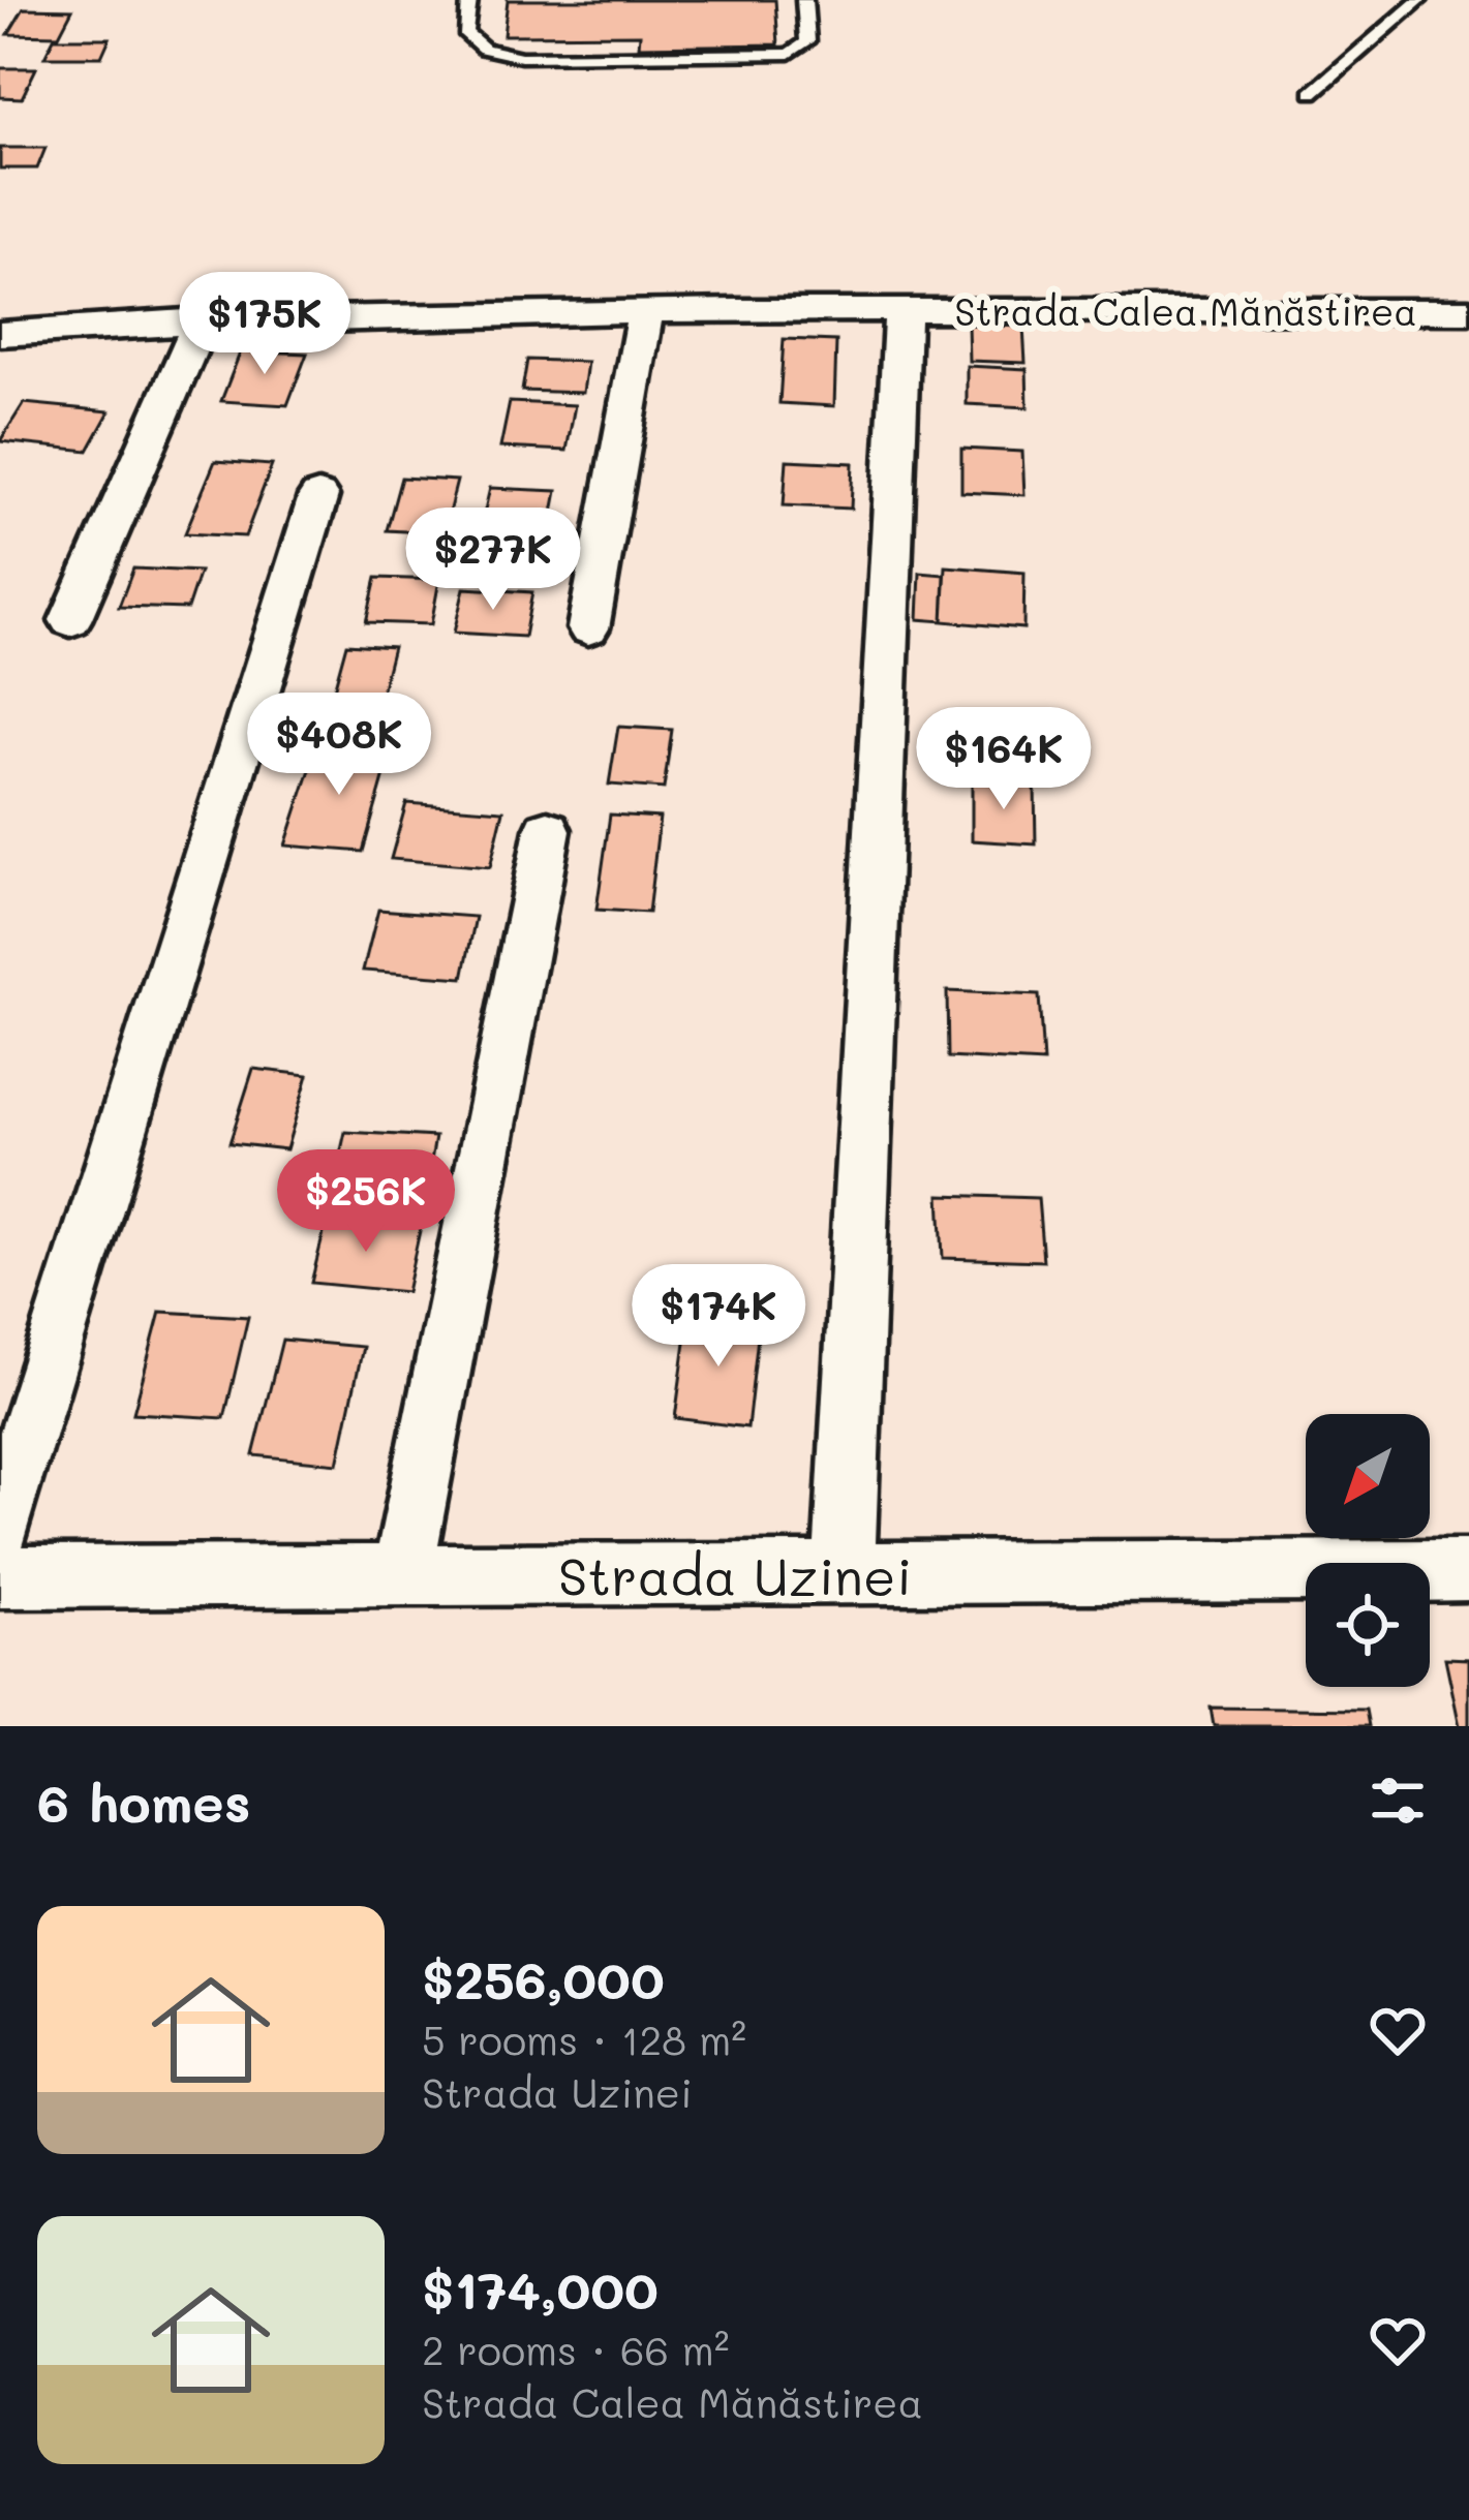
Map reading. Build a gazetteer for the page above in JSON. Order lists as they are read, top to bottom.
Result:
{
  "streets": {
    "street": ["Strada Calea Mănăstirea", "Strada Uzinei"]
  },
  "crossings": [
    ["Strada Calea Mănăstirea", "Strada Uzinei"]
  ],
  "north": "bottom left",
  "page": {
    "price": [
      "$175K",
      "$277K",
      "$408K",
      "$164K",
      "$256K",
      "$174K"
    ],
    "heading": "6 homes",
    "list": [
      {
        "name": "$256,000",
        "note": "5 rooms · 128 m² · Strada Uzinei"
      },
      {
        "name": "$174,000",
        "note": "2 rooms · 66 m² · Strada Calea Mănăstirea"
      }
    ]
  }
}
